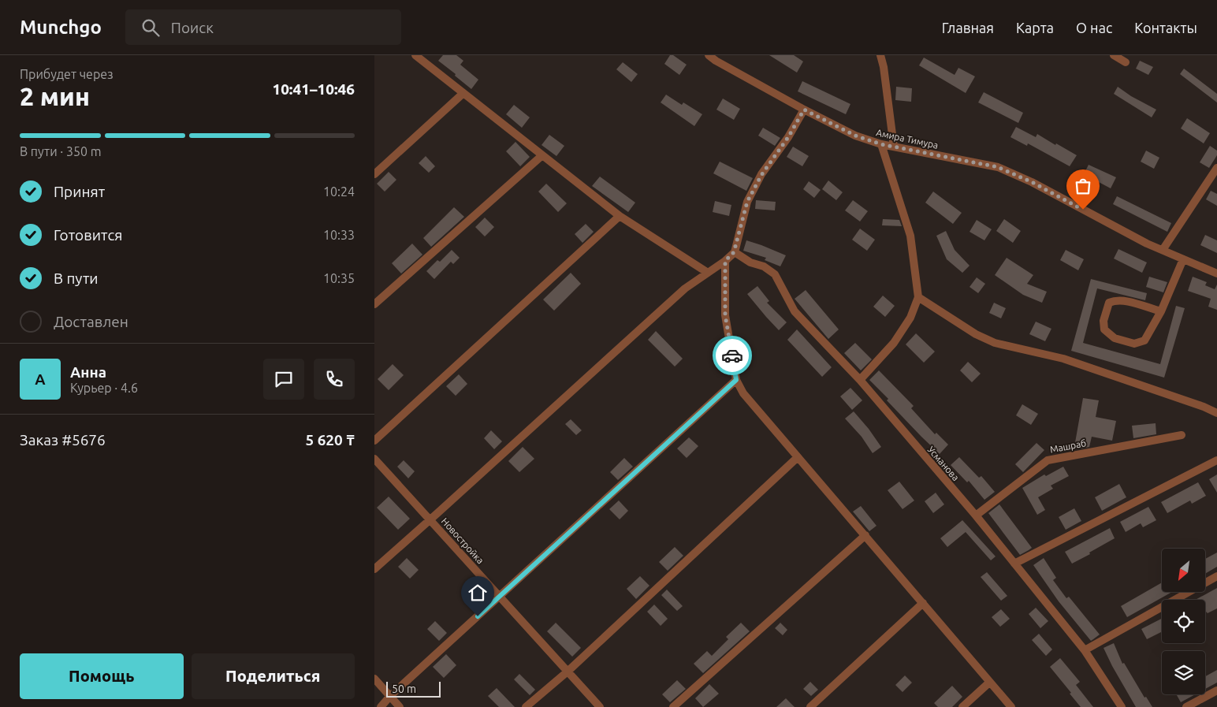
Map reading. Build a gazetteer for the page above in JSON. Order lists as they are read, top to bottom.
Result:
{
  "streets": {
    "street": [
      "Амира Тимура",
      "Машраб",
      "Усманова",
      "Новостройка"
    ]
  },
  "crossings": [
    ["Машраб", "Усманова"]
  ],
  "scale_bar": "50 m",
  "north": "bottom left",
  "page": {
    "header": "Munchgo",
    "search": "Поиск",
    "nav": [
      "Главная",
      "Карта",
      "О нас",
      "Контакты"
    ],
    "heading": ["2 мин", "Прибудет через", "10:41–10:46"],
    "panel": [
      "Анна",
      "Курьер · 4.6",
      "Заказ #5676",
      "5 620 ₸"
    ],
    "bar": "В пути · 350 m",
    "list": [
      ["Принят", "10:24"],
      ["Готовится", "10:33"],
      ["В пути", "10:35"],
      "Доставлен"
    ],
    "round": "А",
    "buttons": ["Помощь", "Поделиться"],
    "scale": "50 m"
  }
}
